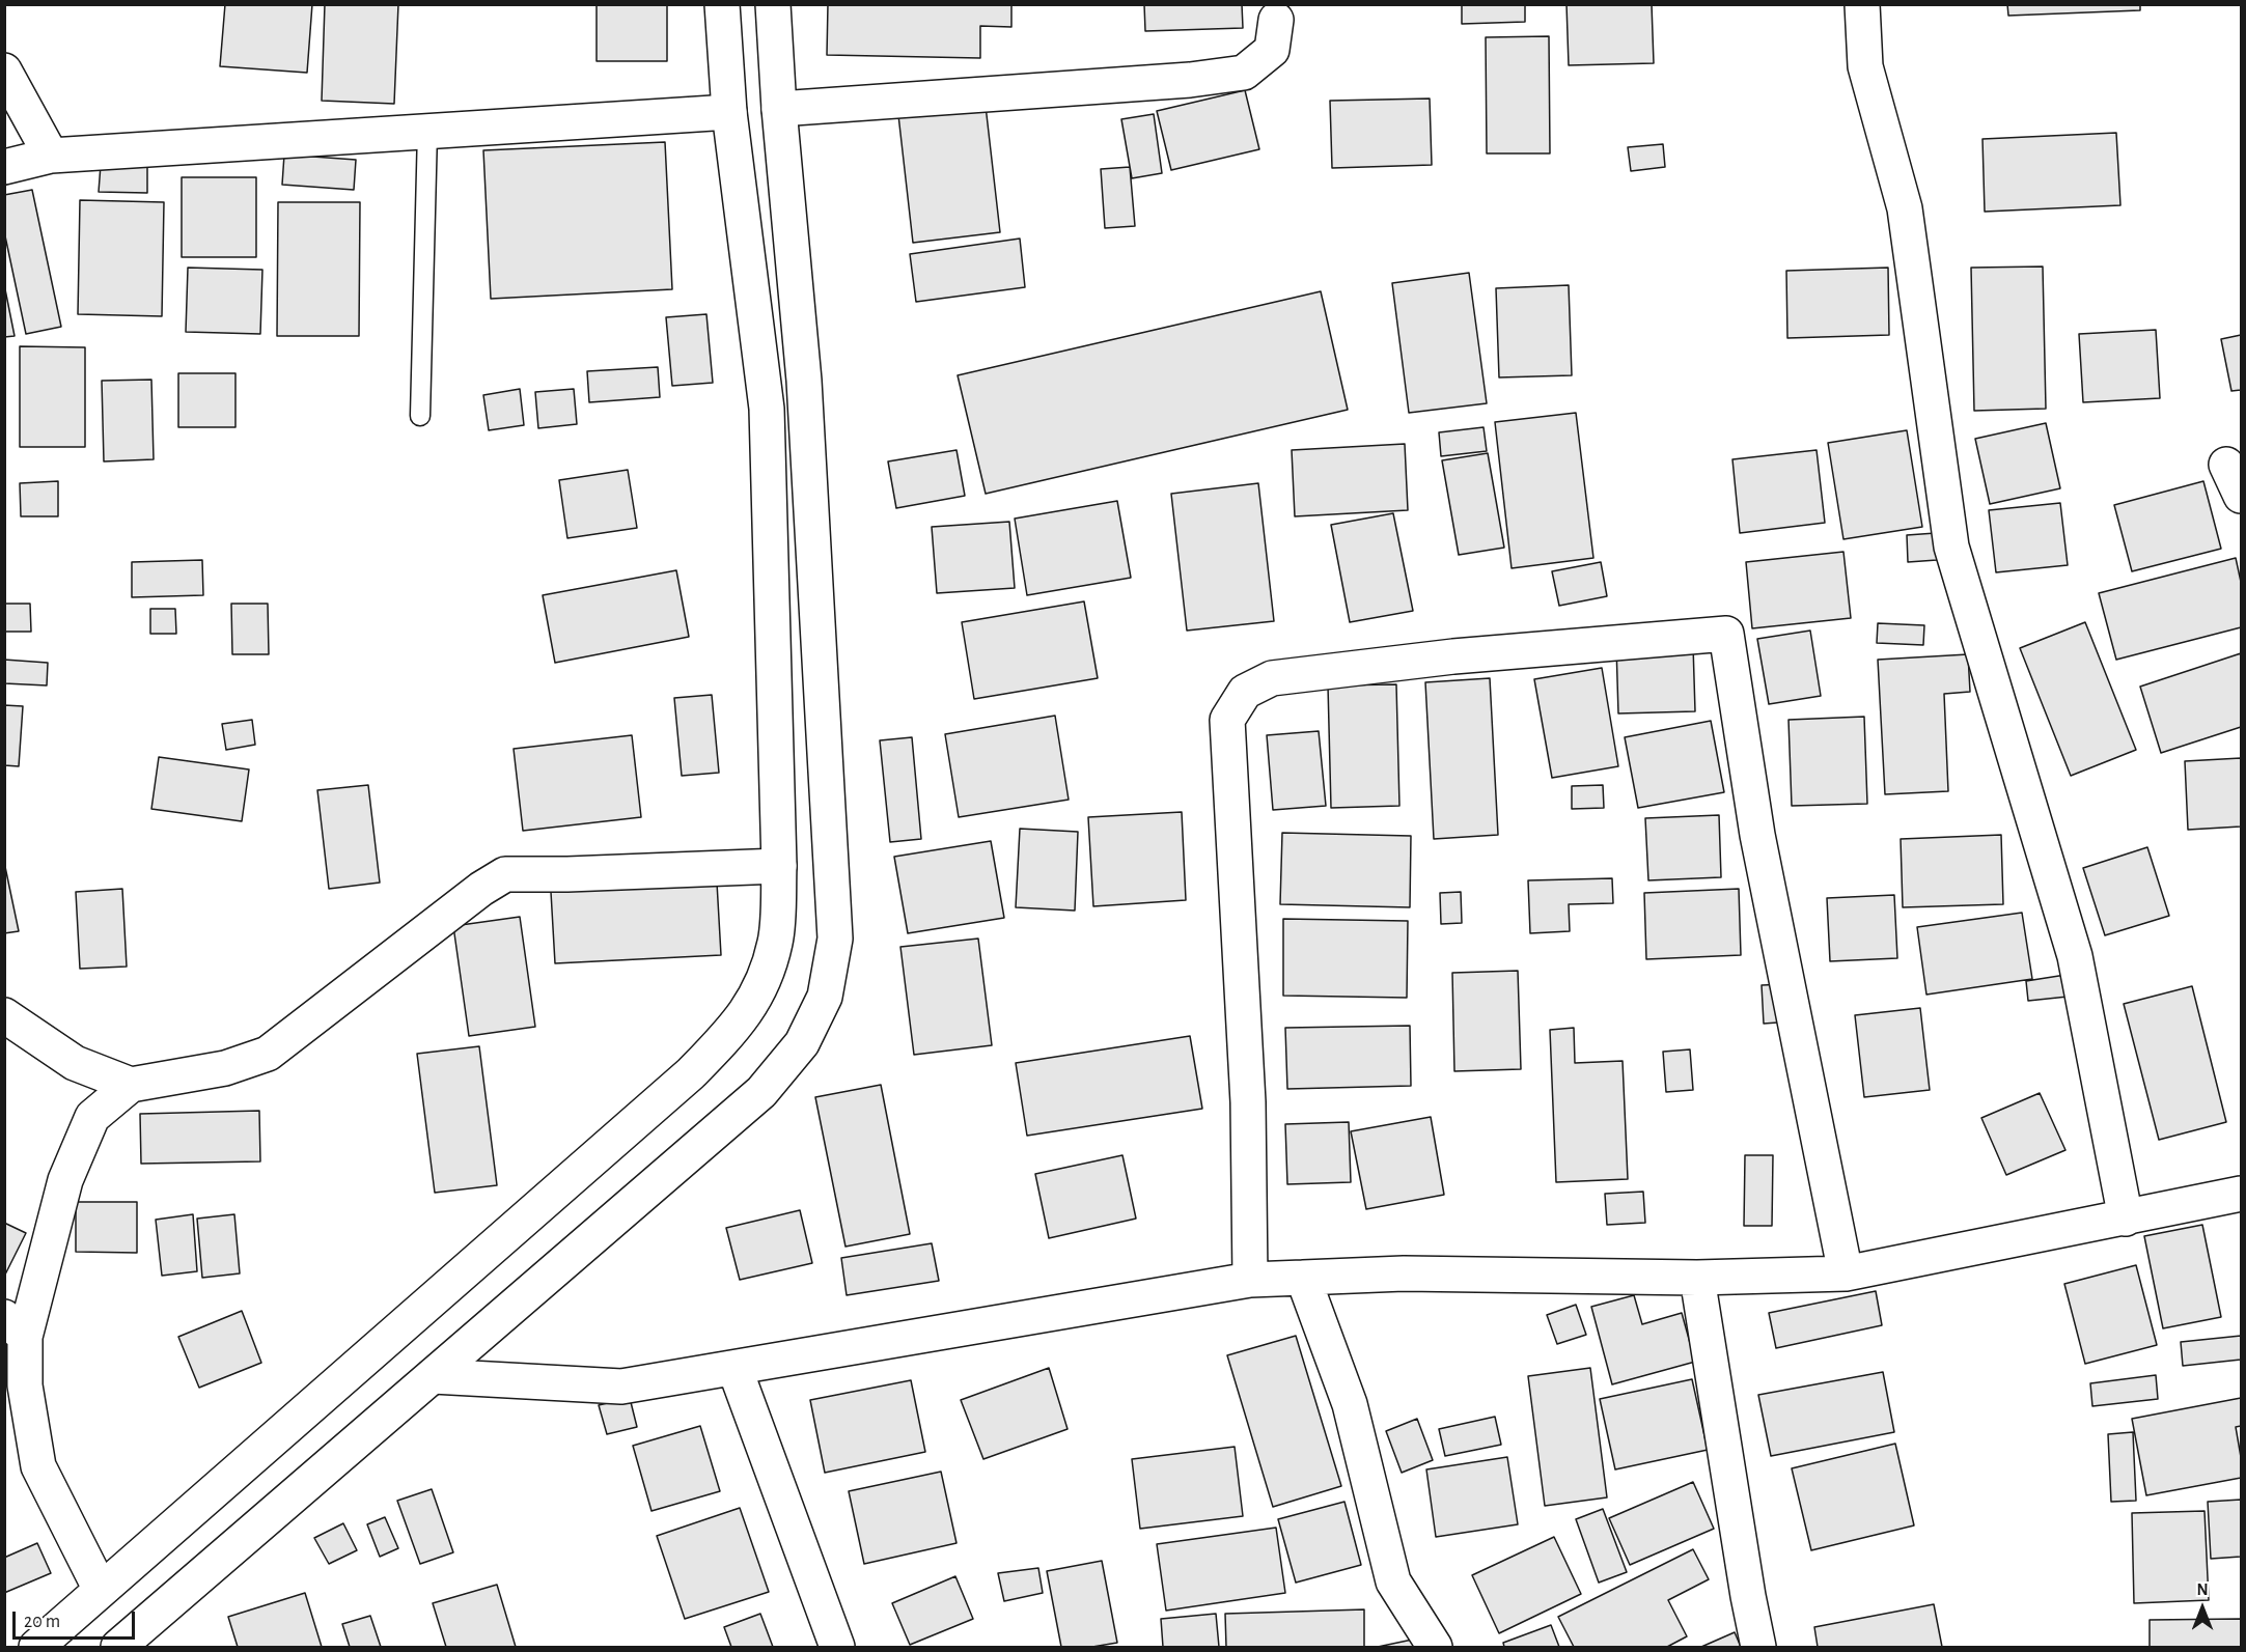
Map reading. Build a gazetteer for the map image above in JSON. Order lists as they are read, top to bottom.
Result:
{
  "scale_bar": "20 m",
  "north": "top"
}
